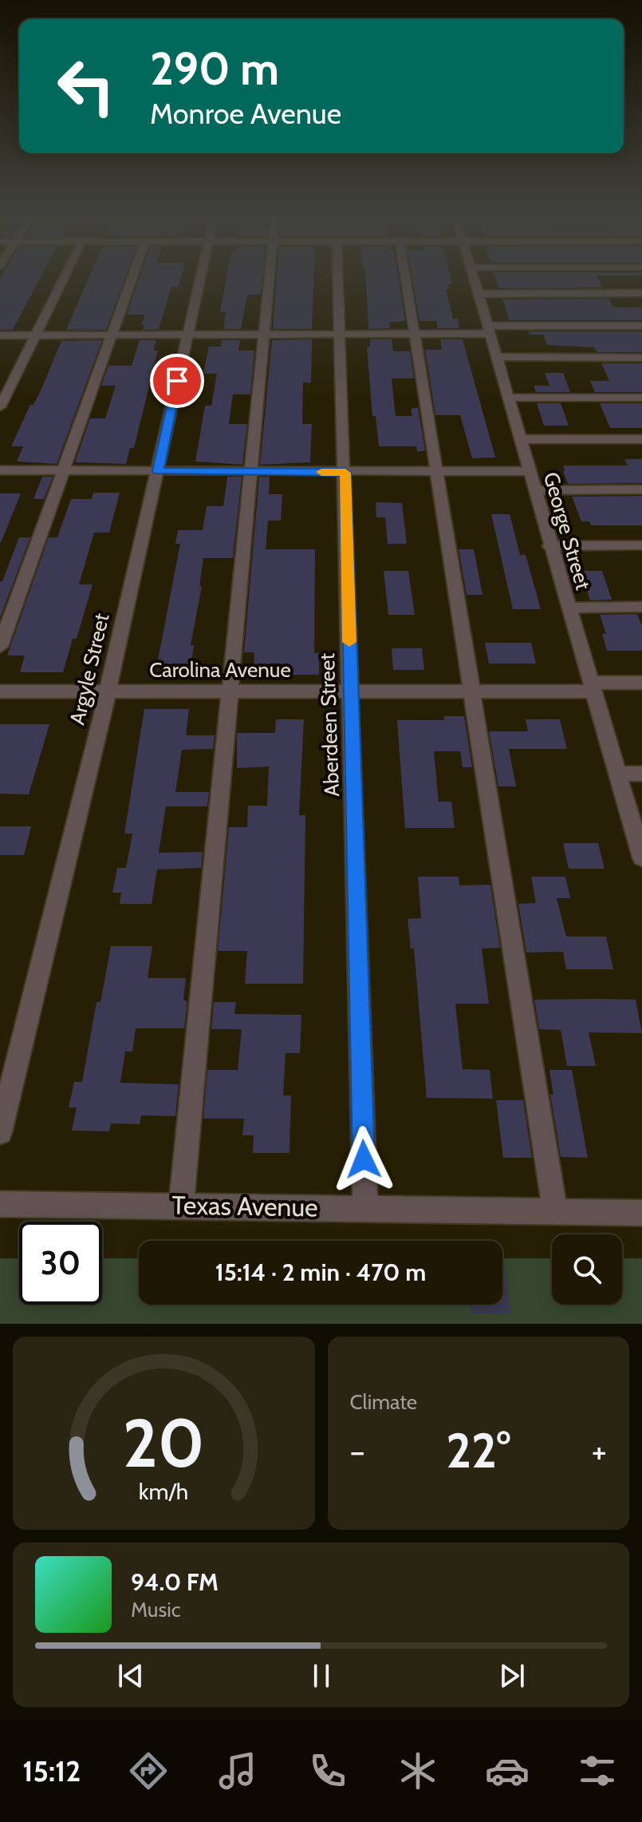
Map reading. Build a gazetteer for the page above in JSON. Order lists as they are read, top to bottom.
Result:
{
  "streets": {
    "street": [
      "George Street",
      "Argyle Street",
      "Carolina Avenue",
      "Aberdeen Street",
      "Texas Avenue"
    ]
  },
  "crossings": [
    ["George Street", "Carolina Avenue"],
    ["Argyle Street", "Carolina Avenue"],
    ["Carolina Avenue", "Aberdeen Street"],
    ["Aberdeen Street", "Texas Avenue"]
  ],
  "page": {
    "turn": ["290 m", "Monroe Avenue"],
    "limit": "30",
    "trip": "15:14 · 2 min · 470 m",
    "tile": "Climate",
    "heat": ["−", "22°", "+"],
    "song": ["94.0 FM", "Music"],
    "tabs": "15:12",
    "gauge": ["20", "km/h"]
  }
}
